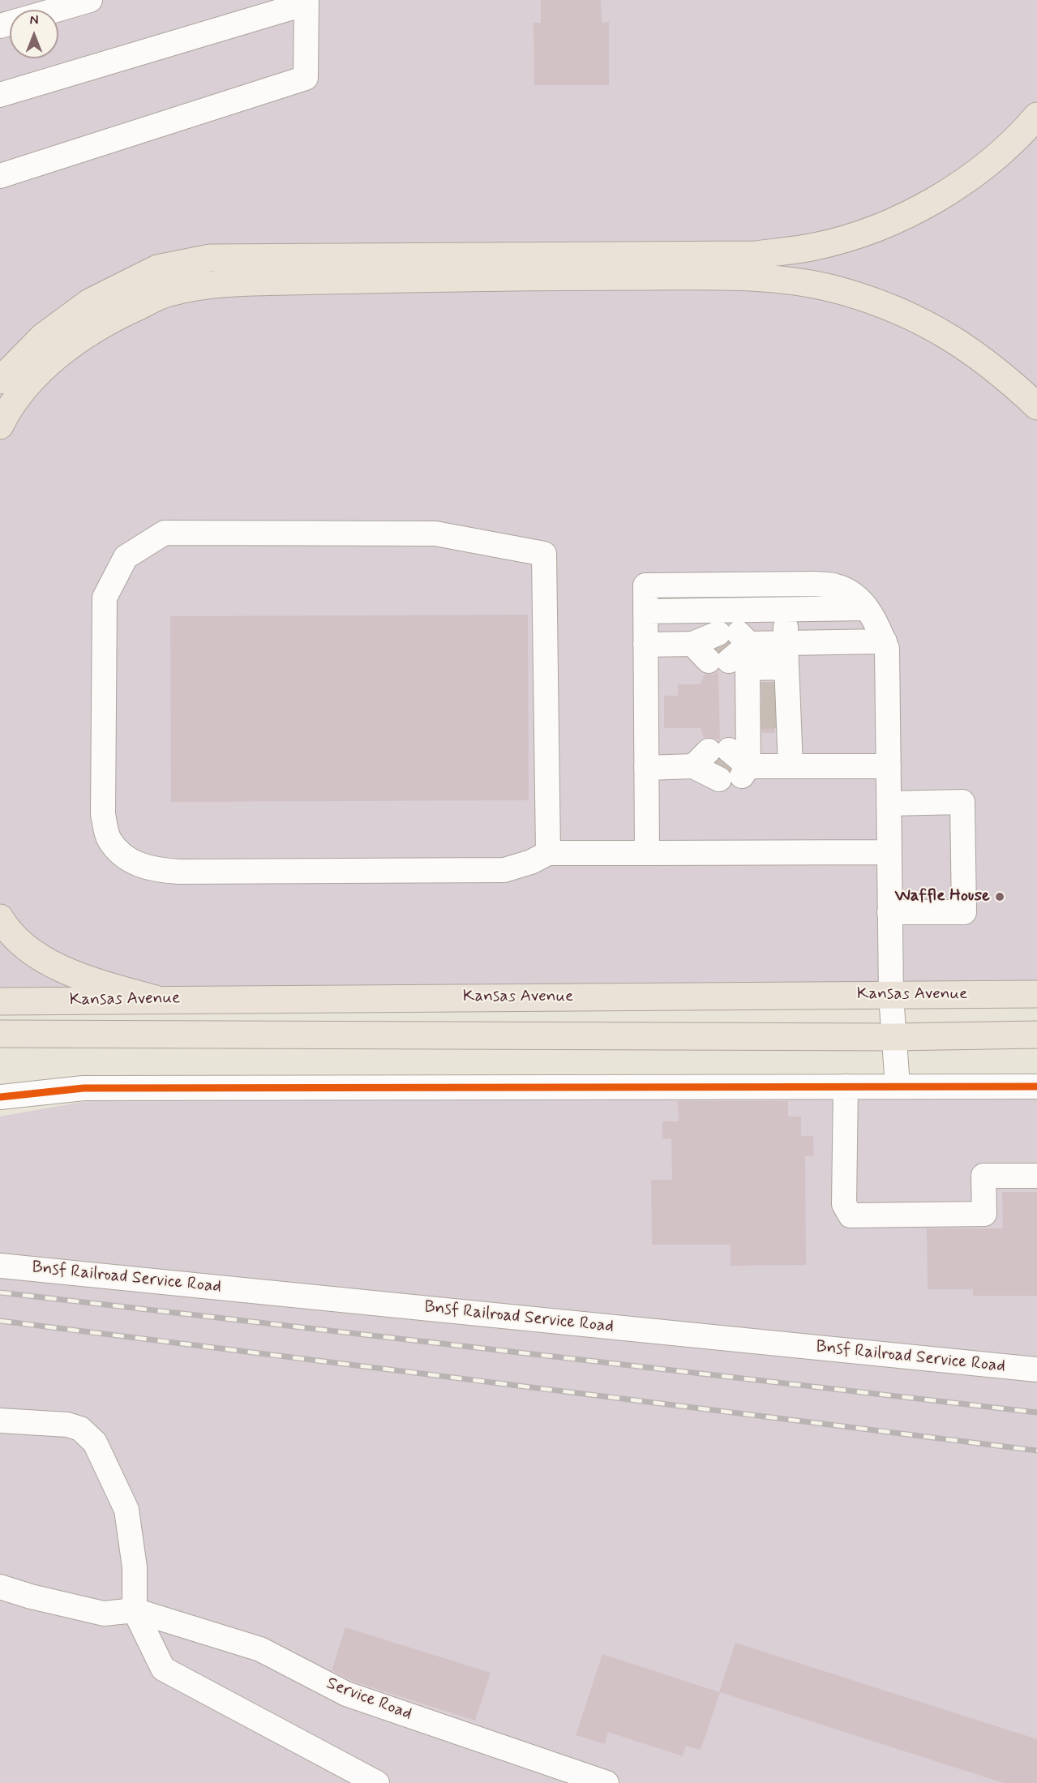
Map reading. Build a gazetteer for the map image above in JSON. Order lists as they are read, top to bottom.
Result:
{
  "streets": {
    "main road": ["Kansas Avenue"],
    "street": ["Bnsf Railroad Service Road", "Service Road"]
  },
  "places": ["Waffle House"],
  "north": "top"
}
